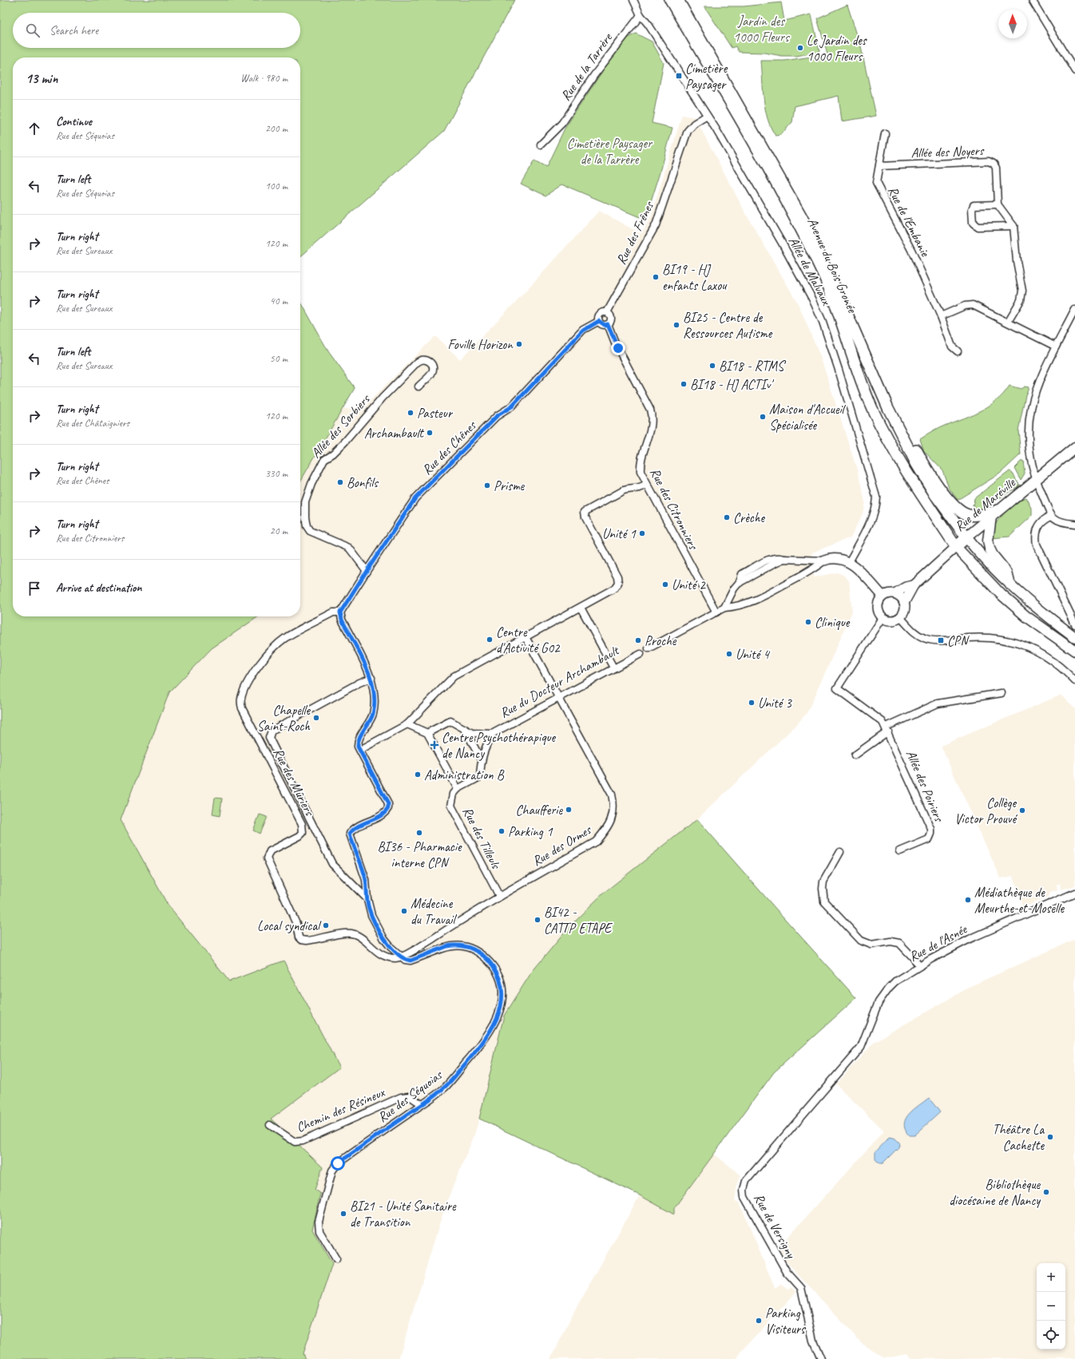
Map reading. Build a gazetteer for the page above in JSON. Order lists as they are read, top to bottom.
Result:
{
  "streets": {
    "main road": ["Avenue du Bois Gronée", "Rue de Maréville"],
    "street": [
      "Rue de la Tarrère",
      "Allée des Noyers",
      "Rue de l'Embanie",
      "Rue des Frênes",
      "Allée de Malvaux",
      "Allée des Sorbiers",
      "Rue des Chênes",
      "Rue des Citronniers",
      "Rue du Docteur Archambault",
      "Rue des Mûriers",
      "Allée des Poiriers",
      "Rue des Tilleuls",
      "Rue des Ormes",
      "Rue de l'Asnée",
      "Rue des Séquoias",
      "Chemin des Résineux",
      "Rue de Versigny"
    ]
  },
  "crossings": [
    ["Rue de la Tarrère", "Allée de Malvaux"],
    ["Allée des Noyers", "Rue de l'Embanie"],
    ["Rue des Frênes", "Allée de Malvaux"],
    ["Rue des Frênes", "Rue des Chênes"],
    ["Rue des Frênes", "Rue des Citronniers"],
    ["Avenue du Bois Gronée", "Rue de Maréville"],
    ["Allée des Sorbiers", "Rue des Chênes"],
    ["Rue des Chênes", "Rue des Citronniers"],
    ["Rue des Chênes", "Rue des Mûriers"],
    ["Rue de Maréville", "Allée des Poiriers"],
    ["Rue du Docteur Archambault", "Rue des Ormes"],
    ["Rue des Mûriers", "Rue des Ormes"],
    ["Rue des Mûriers", "Rue des Séquoias"],
    ["Rue des Tilleuls", "Rue des Ormes"],
    ["Rue des Ormes", "Rue des Séquoias"],
    ["Rue de l'Asnée", "Rue de Versigny"],
    ["Rue des Séquoias", "Chemin des Résineux"]
  ],
  "parks": ["Jardin des 1000 Fleurs", "Cimetière Paysager de la Tarrère"],
  "places": {
    "other": [
      "Le Jardin des 1000 Fleurs",
      "BI19 - HJ enfants Laxou",
      "BI25 - Centre de Ressources Autisme",
      "Foville Horizon",
      "BI18 - RTMS",
      "BI18 - HJ ACTIv'",
      "Pasteur",
      "Maison d'Accueil Spécialisée",
      "Archambault",
      "Bonfils",
      "Prisme",
      "Crèche",
      "Unité 1",
      "Unité 2",
      "Clinique",
      "Centre d'Activité G02",
      "Proche",
      "Unité 4",
      "Unité 3",
      "Chapelle Saint-Roch",
      "Administration B",
      "Chaufferie",
      "Collège Victor Prouvé",
      "Parking 1",
      "BI36 - Pharmacie interne CPN",
      "Médiathèque de Meurthe-et-Moselle",
      "Médecine du Travail",
      "BI42 - CATTP ETAPE",
      "Local syndical",
      "Théâtre La Cachette",
      "Bibliothèque diocésaine de Nancy",
      "BI21 - Unité Sanitaire de Transition",
      "Parking Visiteurs"
    ],
    "transit": ["Cimetière Paysager", "CPN"],
    "health": ["Centre Psychothérapique de Nancy"]
  },
  "north": "top",
  "page": {
    "search": "Search here",
    "heading": ["13 min", "Walk · 980 m"],
    "list": [
      ["Continue", "Rue des Séquoias", "200 m"],
      ["Turn left", "Rue des Séquoias", "100 m"],
      ["Turn right", "Rue des Sureaux", "120 m"],
      ["Turn right", "Rue des Sureaux", "40 m"],
      ["Turn left", "Rue des Sureaux", "50 m"],
      ["Turn right", "Rue des Châtaigniers", "120 m"],
      ["Turn right", "Rue des Chênes", "330 m"],
      ["Turn right", "Rue des Citronniers", "20 m"],
      "Arrive at destination"
    ],
    "map_buttons": ["+", "−"]
  }
}
